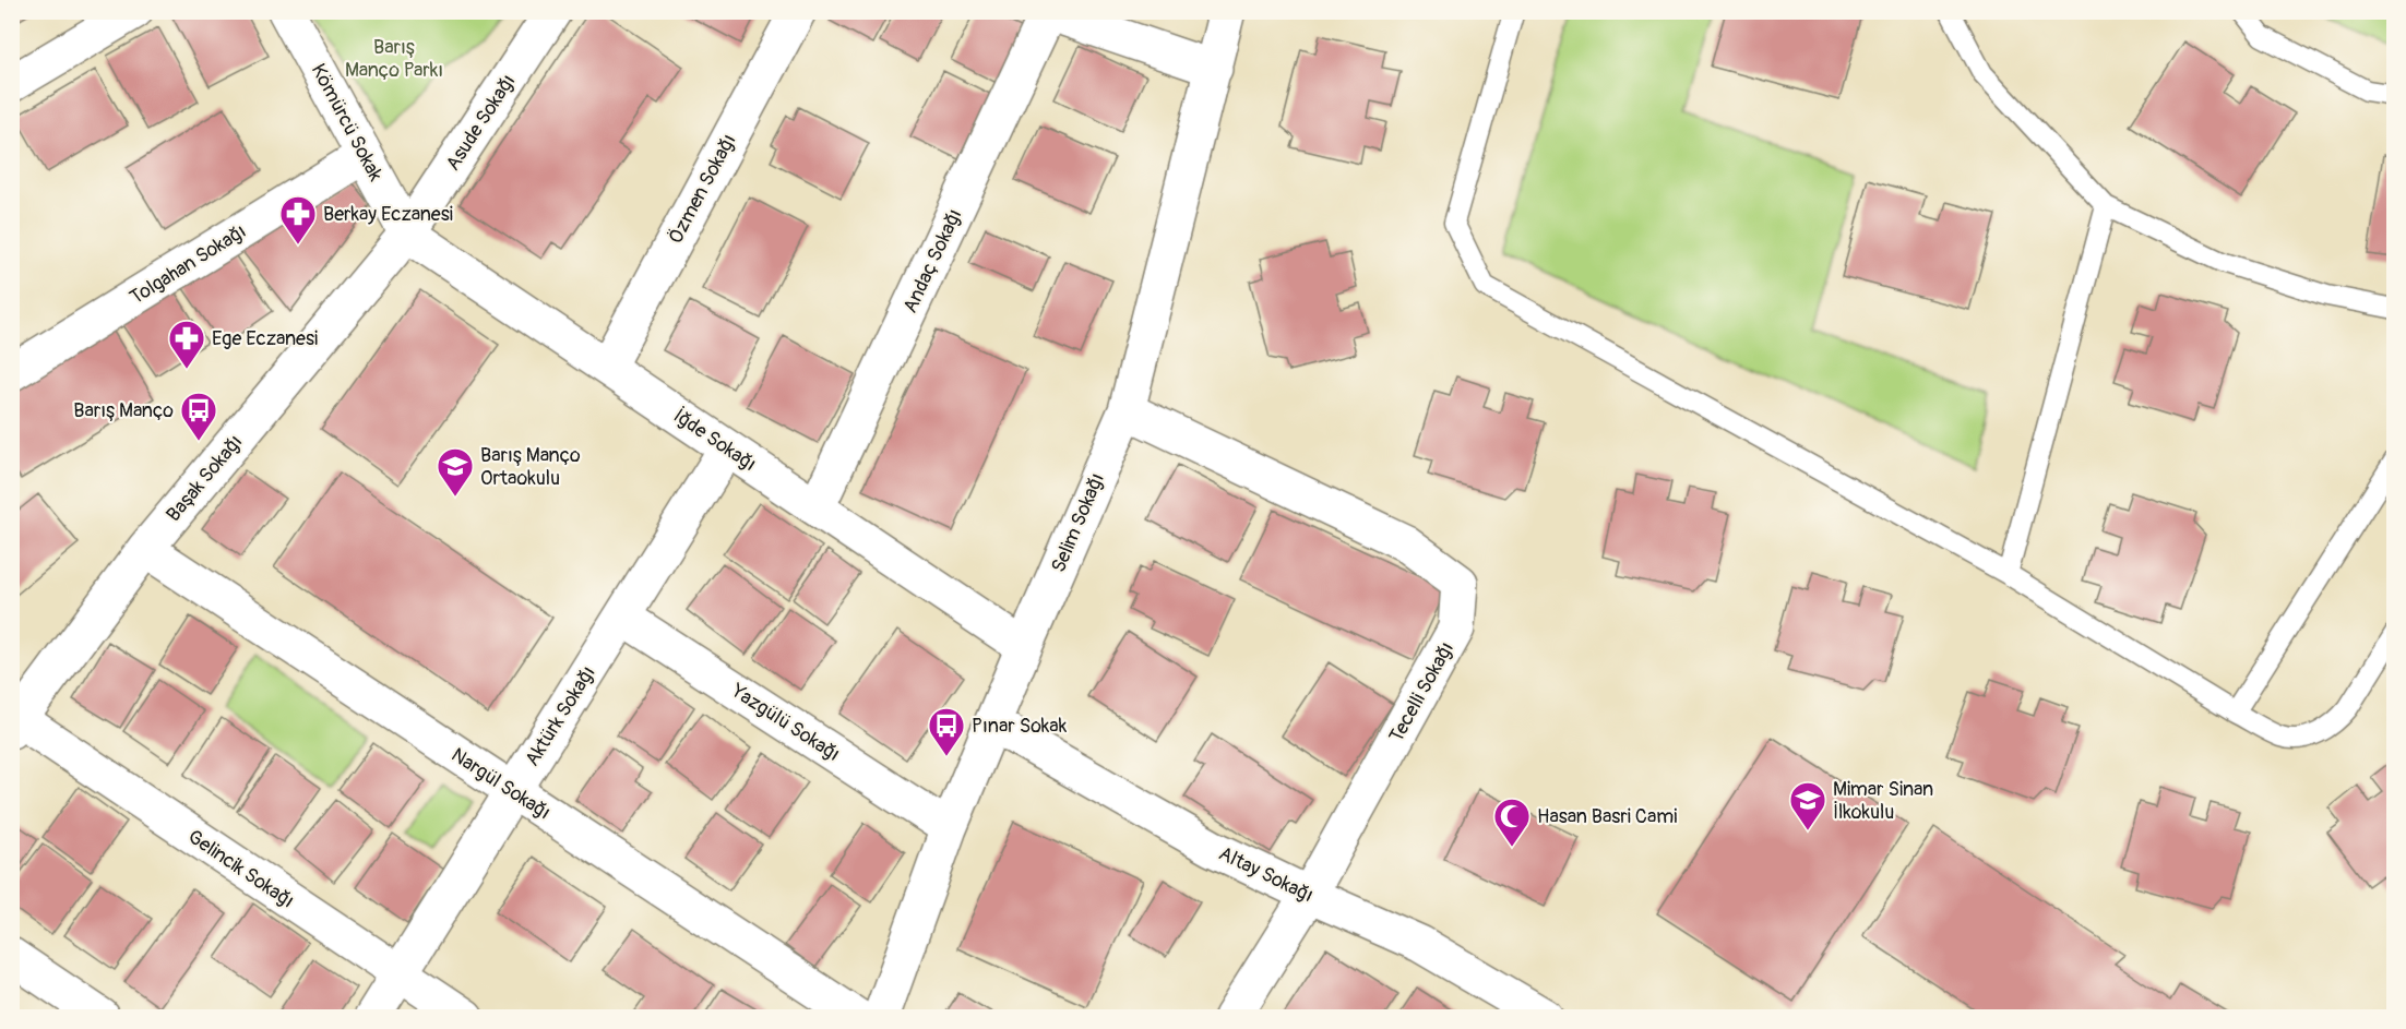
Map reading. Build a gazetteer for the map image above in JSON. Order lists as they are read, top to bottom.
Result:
{
  "streets": {
    "street": [
      "Kömürcü Sokak",
      "Asude Sokağı",
      "Özmen Sokağı",
      "Andaç Sokağı",
      "Tolgahan Sokağı",
      "İğde Sokağı",
      "Başak Sokağı",
      "Selim Sokağı",
      "Tecelli Sokağı",
      "Aktürk Sokağı",
      "Yazgülü Sokağı",
      "Nargül Sokağı",
      "Gelincik Sokağı",
      "Altay Sokağı"
    ]
  },
  "crossings": [
    ["Kömürcü Sokak", "Asude Sokağı"],
    ["Kömürcü Sokak", "Tolgahan Sokağı"],
    ["Kömürcü Sokak", "İğde Sokağı"],
    ["Kömürcü Sokak", "Başak Sokağı"],
    ["Asude Sokağı", "İğde Sokağı"],
    ["Asude Sokağı", "Başak Sokağı"],
    ["Özmen Sokağı", "İğde Sokağı"],
    ["Andaç Sokağı", "İğde Sokağı"],
    ["İğde Sokağı", "Başak Sokağı"],
    ["İğde Sokağı", "Selim Sokağı"],
    ["İğde Sokağı", "Aktürk Sokağı"],
    ["Başak Sokağı", "Nargül Sokağı"],
    ["Başak Sokağı", "Gelincik Sokağı"],
    ["Selim Sokağı", "Tecelli Sokağı"],
    ["Selim Sokağı", "Yazgülü Sokağı"],
    ["Selim Sokağı", "Altay Sokağı"],
    ["Tecelli Sokağı", "Altay Sokağı"],
    ["Aktürk Sokağı", "Yazgülü Sokağı"],
    ["Aktürk Sokağı", "Nargül Sokağı"],
    ["Aktürk Sokağı", "Gelincik Sokağı"]
  ],
  "parks": ["Barış Manço Parkı"],
  "places": {
    "pharmacy": ["Berkay Eczanesi", "Ege Eczanesi"],
    "bus stop": ["Barış Manço", "Pınar Sokak"],
    "school or university": ["Barış Manço Ortaokulu", "Mimar Sinan İlkokulu"],
    "mosque": ["Hasan Basri Cami"]
  }
}
